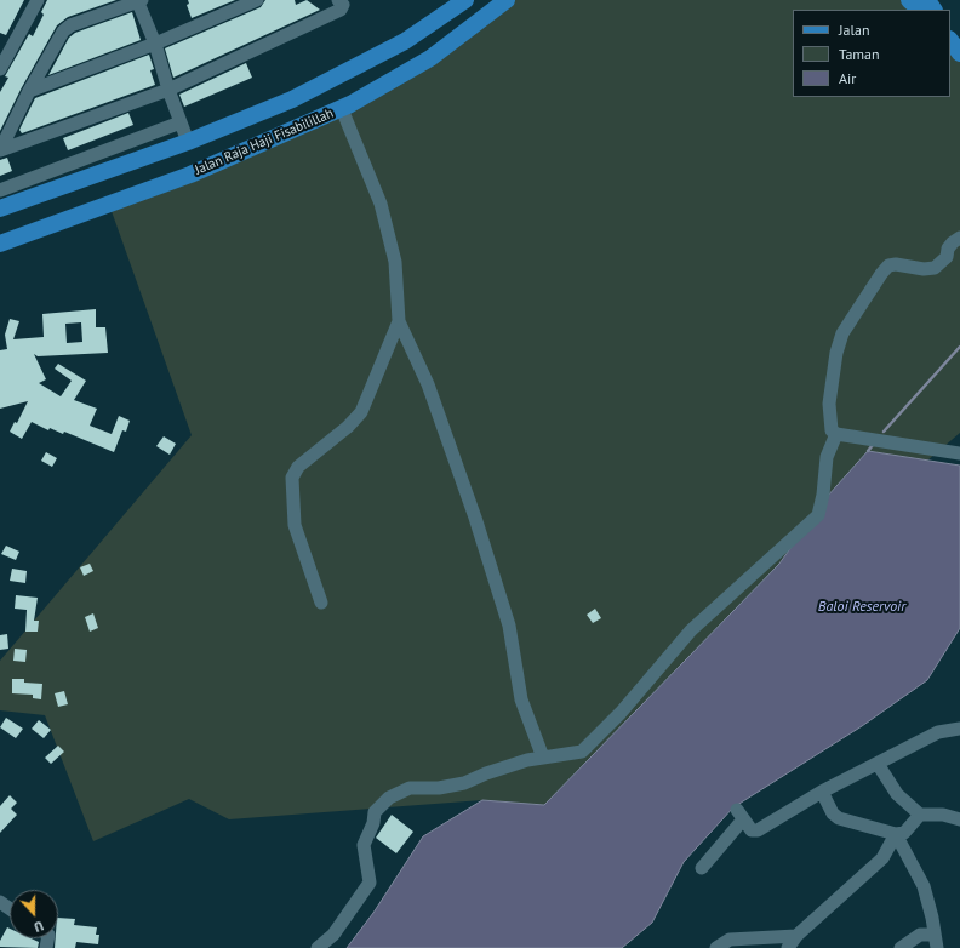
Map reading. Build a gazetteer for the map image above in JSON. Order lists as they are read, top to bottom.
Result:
{
  "streets": {
    "main road": ["Jalan Raja Haji Fisabilillah"]
  },
  "water": ["Baloi Reservoir"],
  "legend": ["Jalan", "Taman", "Air"],
  "north": "bottom"
}
